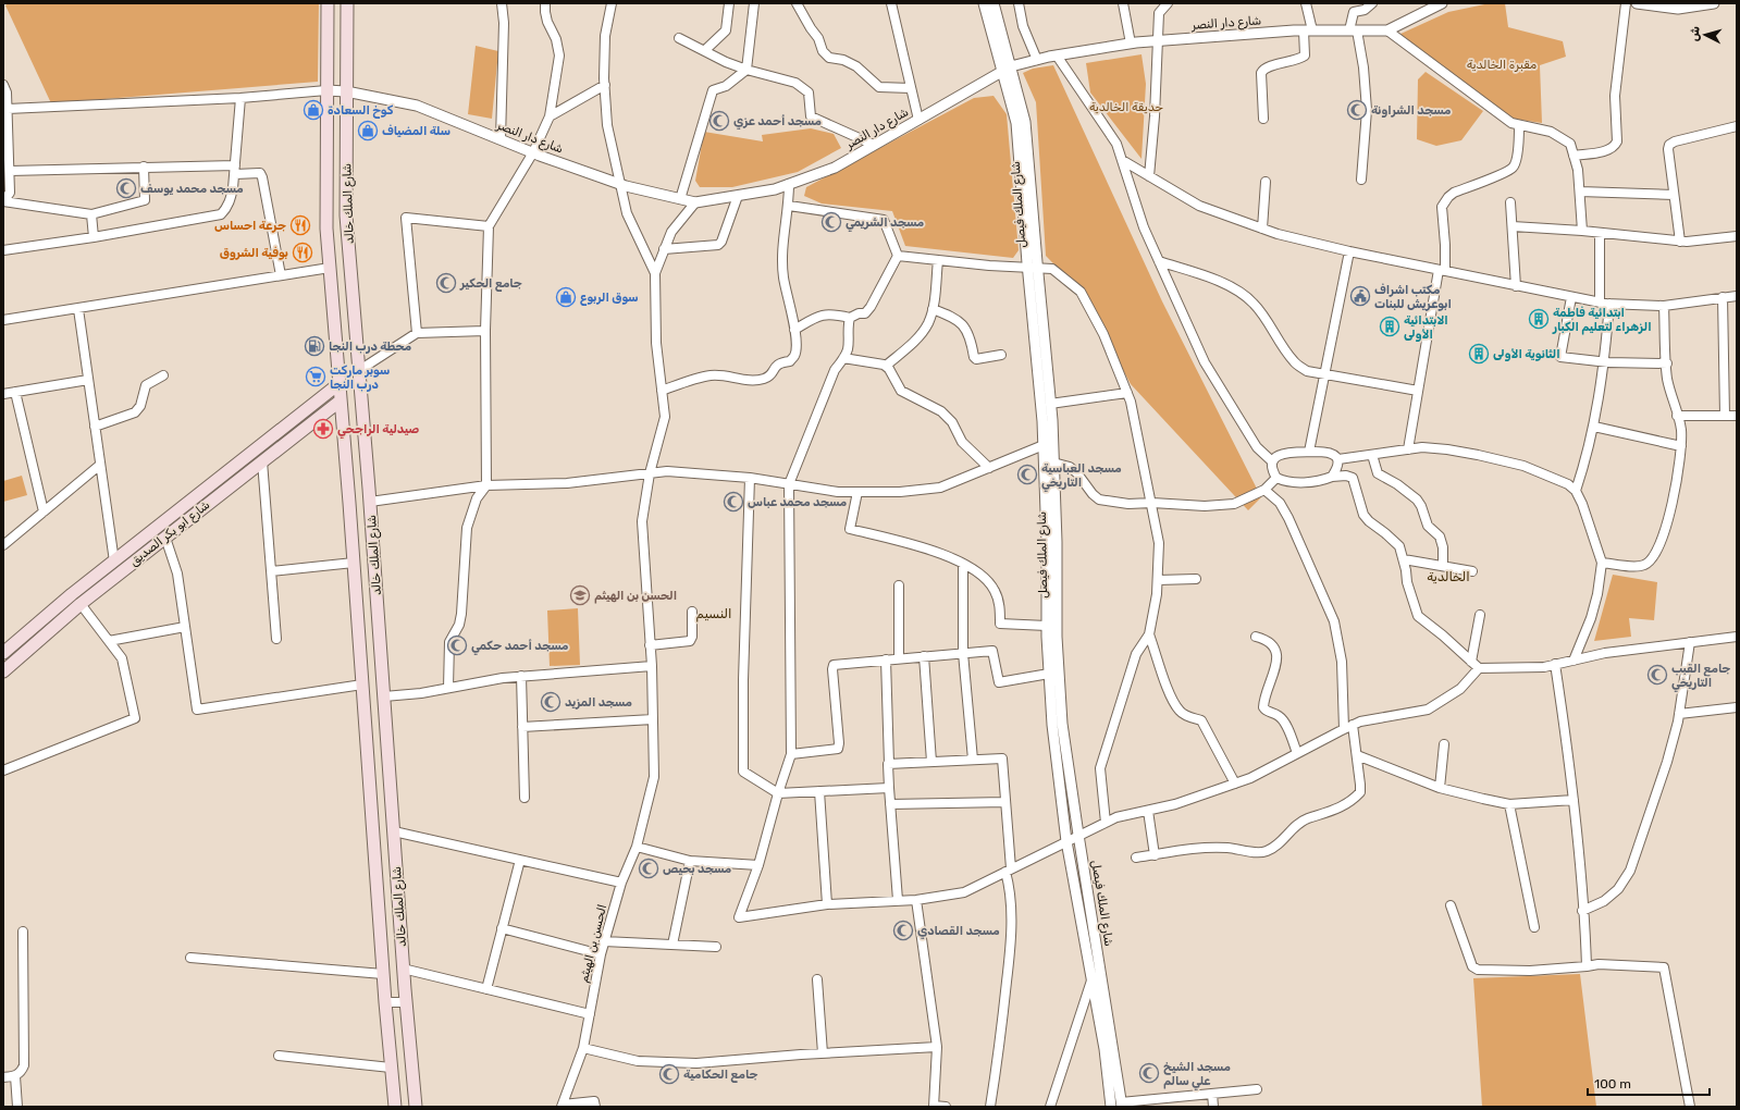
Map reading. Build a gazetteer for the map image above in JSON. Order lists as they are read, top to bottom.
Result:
{
  "streets": {
    "main road": ["شارع الملك خالد", "شارع ابو بكر الصديق"],
    "street": ["شارع دار النصر", "شارع الملك فيصل", "الحسن بن الهيثم"]
  },
  "crossings": [
    ["شارع دار النصر", "شارع الملك خالد"],
    ["شارع دار النصر", "شارع الملك فيصل"],
    ["شارع دار النصر", "الحسن بن الهيثم"],
    ["شارع الملك خالد", "شارع ابو بكر الصديق"]
  ],
  "districts": ["الخالدية", "النسيم"],
  "parks": ["مقبرة الخالدية", "حديقة الخالدية"],
  "places": {
    "shop": ["كوخ السعادة", "سلة المضياف", "سوق الربوع"],
    "mosque": [
      "مسجد الشراونة",
      "مسجد أحمد عزي",
      "مسجد محمد يوسف",
      "مسجد الشريمي",
      "جامع الحكير",
      "مسجد العباسية التاريخي",
      "مسجد محمد عباس",
      "مسجد أحمد حكمي",
      "جامع القبب التاريخي",
      "مسجد المزيد",
      "مسجد بحيص",
      "مسجد القصادي",
      "مسجد الشيخ علي سالم",
      "جامع الحكامية"
    ],
    "restaurant": ["جرعة احساس", "بوفية الشروق"],
    "public building": ["مكتب اشراف ابوعريش للبنات"],
    "building": ["ابتدائية فاطمة الزهراء لتعليم الكبار", "الابتدائية الأولى", "الثانوية الأولى"],
    "fuel station": ["محطة درب النجا"],
    "supermarket": ["سوبر ماركت درب النجا"],
    "pharmacy": ["صيدلية الراجحي"],
    "school or university": ["الحسن بن الهيثم"]
  },
  "scale_bar": "100 m",
  "north": "left"
}
